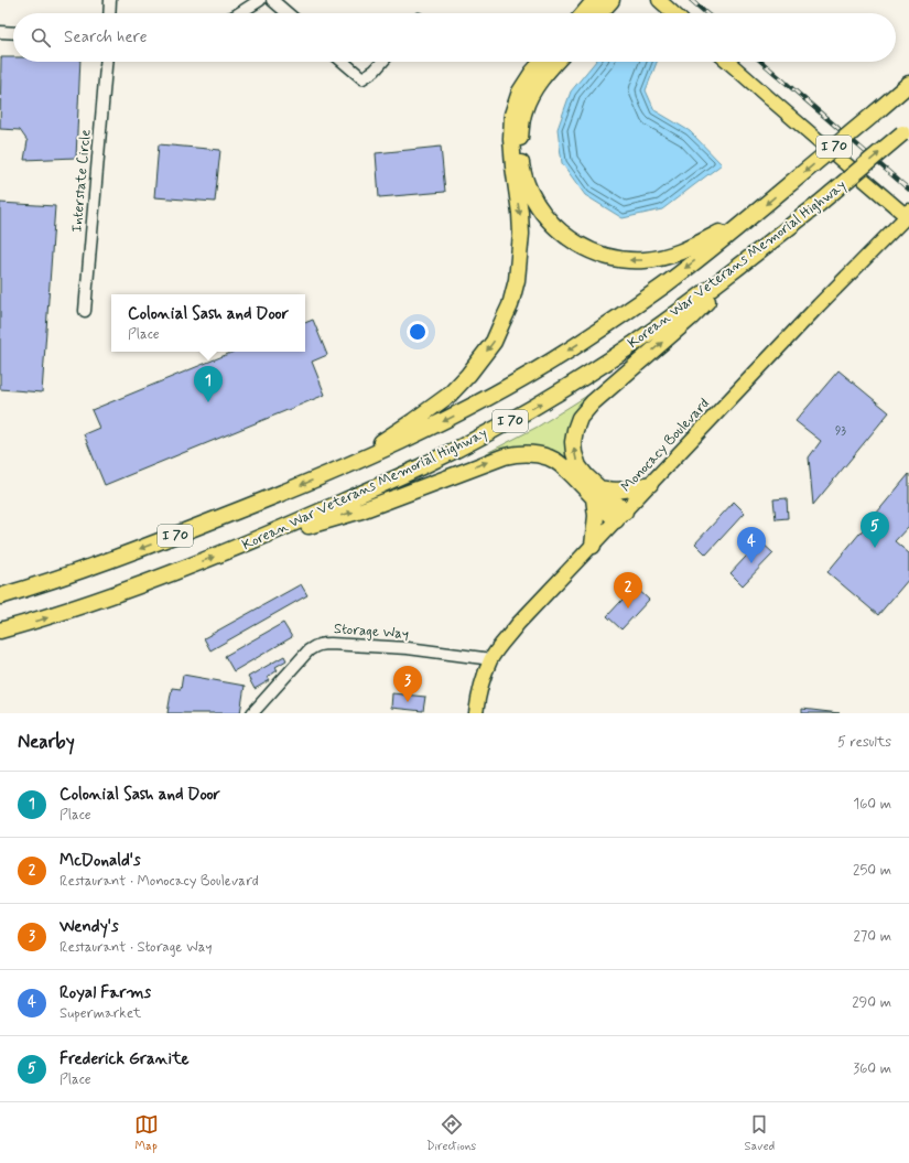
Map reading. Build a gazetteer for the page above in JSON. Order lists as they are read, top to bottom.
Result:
{
  "streets": {
    "highway": ["I 70", "Korean War Veterans Memorial Highway"],
    "main road": ["Monocacy Boulevard"],
    "street": ["Interstate Circle", "Storage Way"]
  },
  "crossings": [
    ["Monocacy Boulevard", "Storage Way"]
  ],
  "house_numbers": ["93"],
  "page": {
    "search": "Search here",
    "popup": ["Colonial Sash and Door", "Place"],
    "pins": [
      "1",
      "5",
      "4",
      "2",
      "3"
    ],
    "heading": ["Nearby", "5 results"],
    "list": [
      {
        "mark": "1",
        "name": "Colonial Sash and Door",
        "note": "Place",
        "value": "160 m"
      },
      {
        "mark": "2",
        "name": "McDonald's",
        "note": "Restaurant · Monocacy Boulevard",
        "value": "250 m"
      },
      {
        "mark": "3",
        "name": "Wendy's",
        "note": "Restaurant · Storage Way",
        "value": "270 m"
      },
      {
        "mark": "4",
        "name": "Royal Farms",
        "note": "Supermarket",
        "value": "290 m"
      },
      {
        "mark": "5",
        "name": "Frederick Granite",
        "note": "Place",
        "value": "360 m"
      }
    ],
    "nav": ["Map", "Directions", "Saved"]
  }
}
